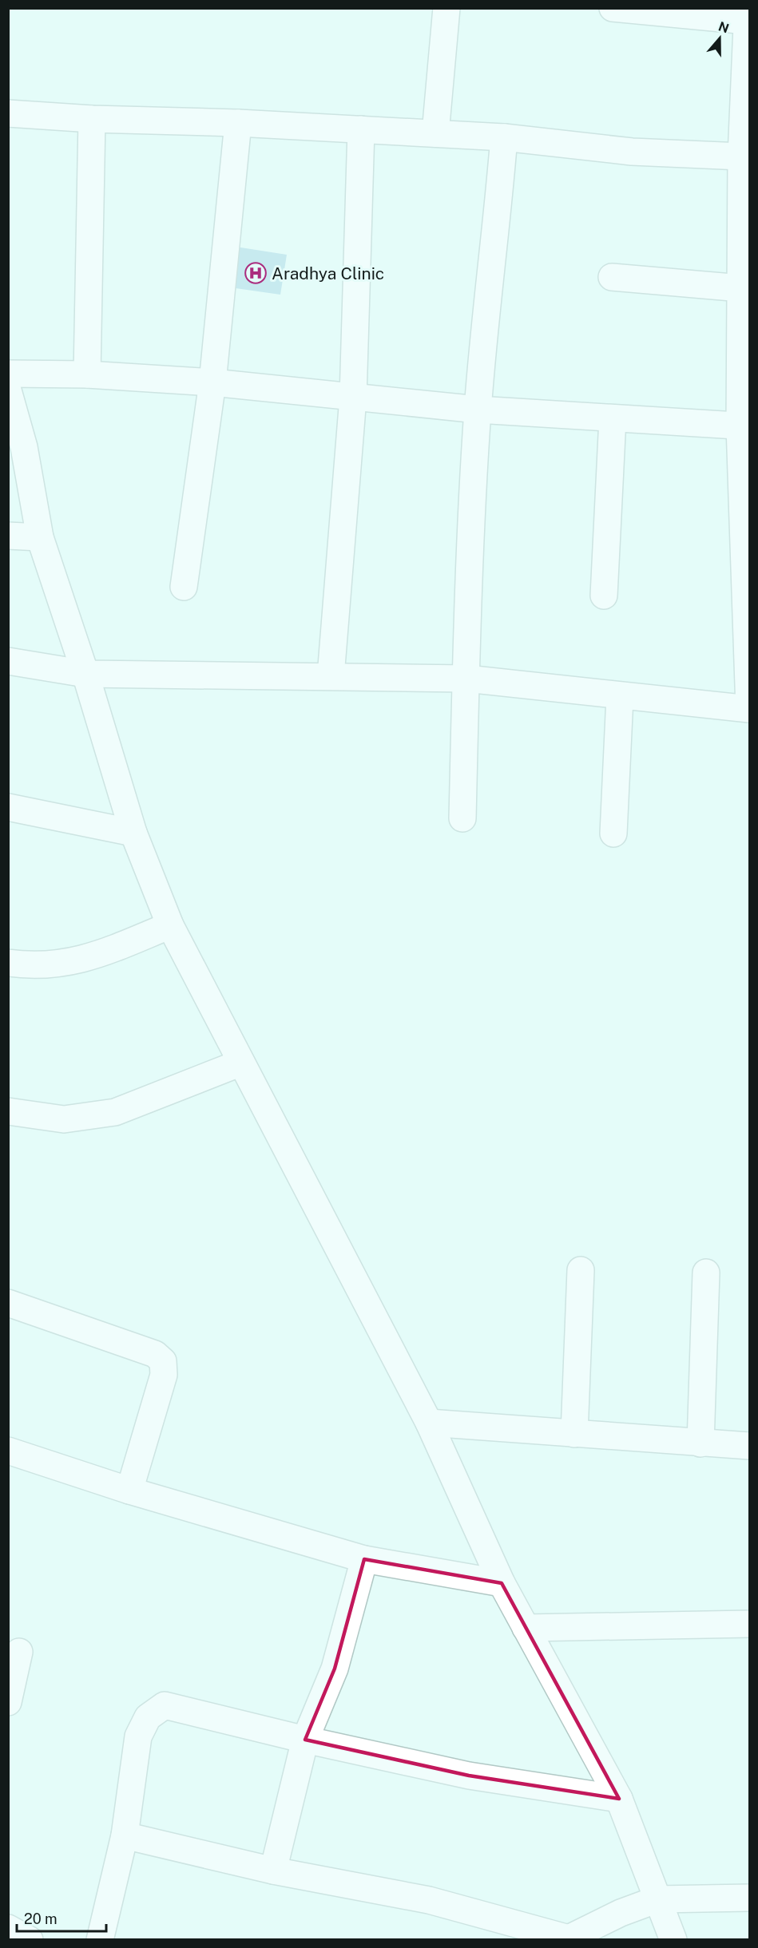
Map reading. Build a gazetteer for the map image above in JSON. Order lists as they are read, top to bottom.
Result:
{
  "places": {
    "hospital": ["Aradhya Clinic"]
  },
  "scale_bar": "20 m",
  "north": "top"
}
